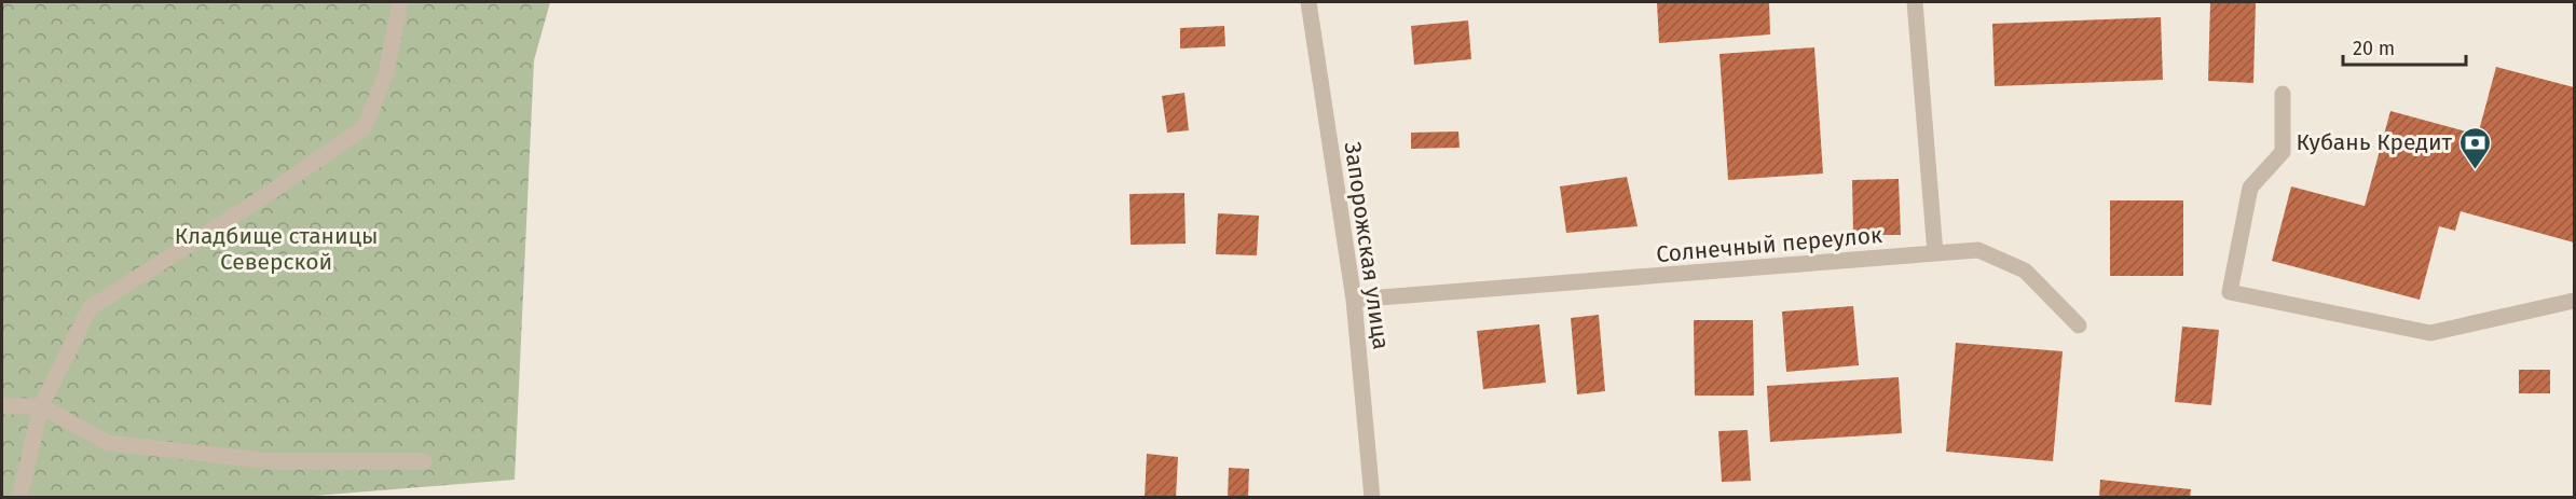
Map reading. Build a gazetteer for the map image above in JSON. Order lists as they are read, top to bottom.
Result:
{
  "streets": {
    "street": ["Солнечный переулок", "Запорожская улица"]
  },
  "crossings": [
    ["Солнечный переулок", "Запорожская улица"]
  ],
  "parks": ["Кладбище станицы Северской"],
  "places": {
    "bank": ["Кубань Кредит"]
  },
  "scale_bar": "20 m"
}
